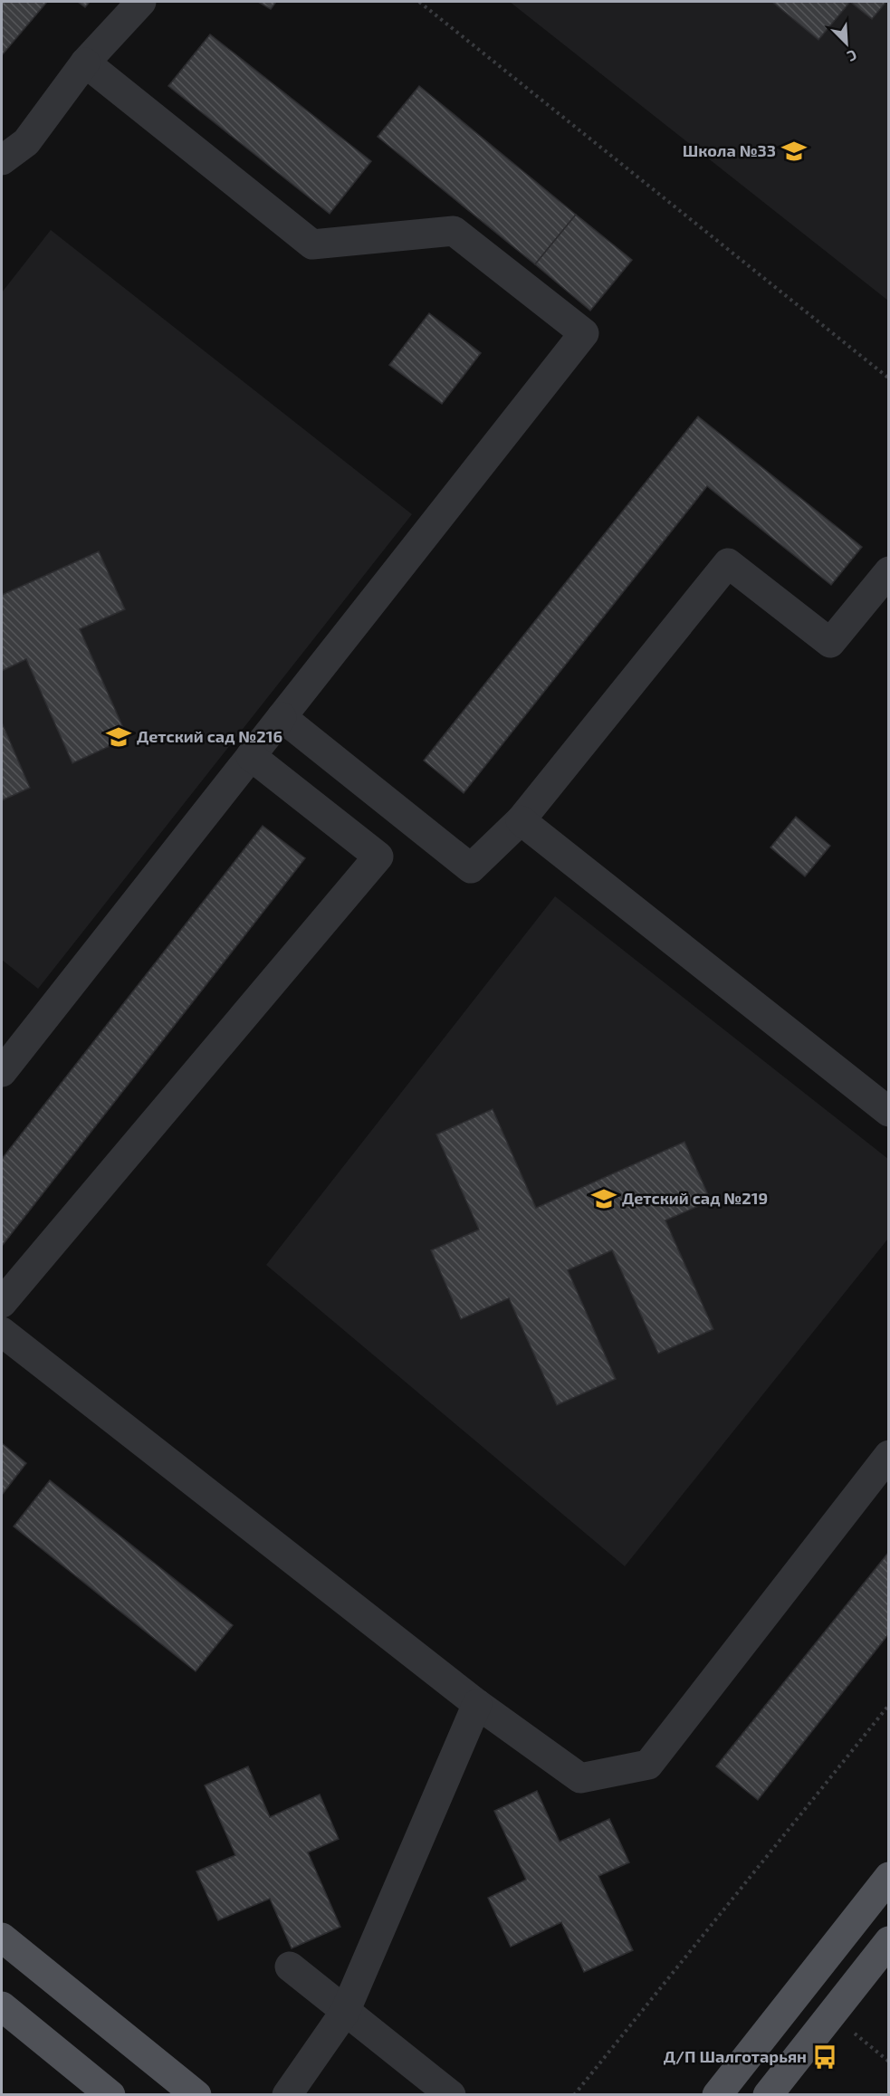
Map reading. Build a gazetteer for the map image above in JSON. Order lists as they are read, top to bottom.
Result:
{
  "places": {
    "school or university": ["Школа №33", "Детский сад №216", "Детский сад №219"],
    "bus stop": ["Д/П Шалготарьян"]
  },
  "north": "bottom right"
}
